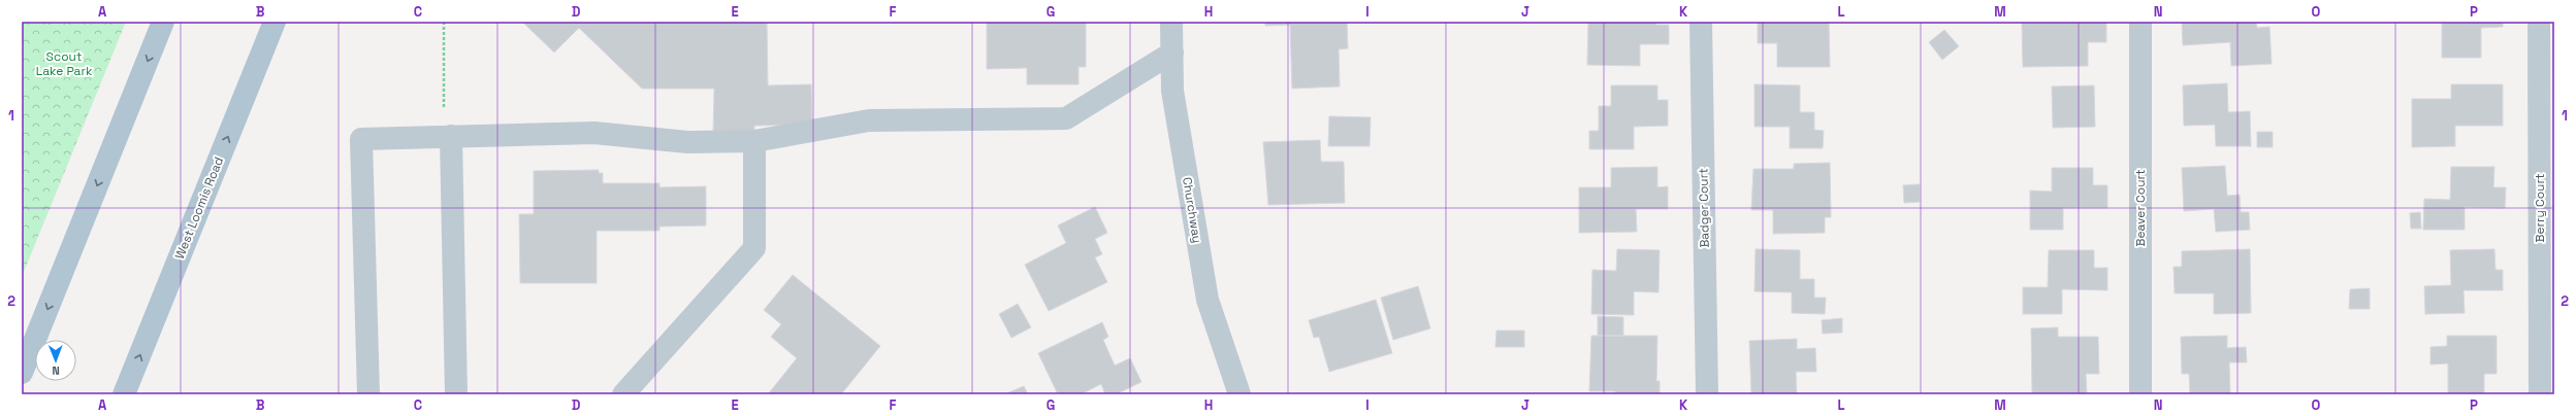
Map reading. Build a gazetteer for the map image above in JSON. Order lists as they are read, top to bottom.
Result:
{
  "streets": {
    "main road": ["West Loomis Road"],
    "street": [
      "Badger Court",
      "Beaver Court",
      "Berry Court",
      "Churchway"
    ]
  },
  "parks": ["Scout Lake Park"],
  "north": "bottom",
  "grid": {
    "columns": [
      "A",
      "B",
      "C",
      "D",
      "E",
      "F",
      "G",
      "H",
      "I",
      "J",
      "K",
      "L",
      "M",
      "N",
      "O",
      "P"
    ],
    "rows": ["1", "2"]
  }
}
